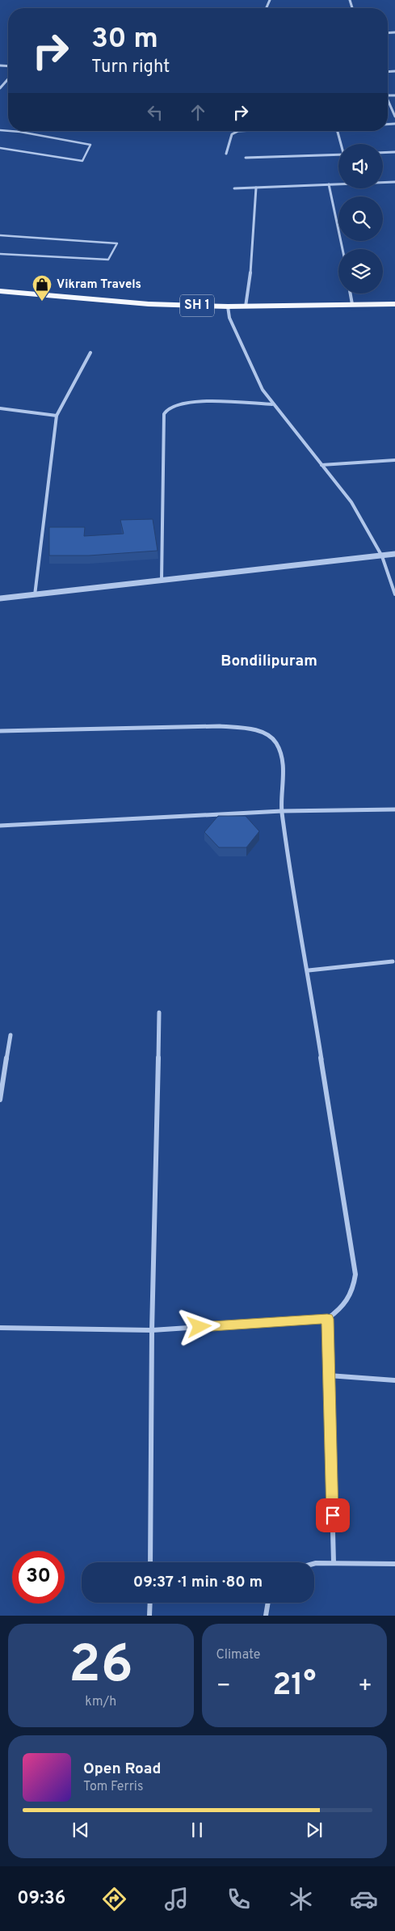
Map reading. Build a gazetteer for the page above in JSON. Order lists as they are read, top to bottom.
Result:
{
  "streets": {
    "main road": ["SH 1"]
  },
  "districts": ["Bondilipuram"],
  "places": {
    "shop": ["Vikram Travels"]
  },
  "page": {
    "turn": ["30 m", "Turn right"],
    "limit": "30",
    "trip": "09:37 · 1 min · 80 m",
    "tile": [
      ["26", "km/h"],
      "Climate"
    ],
    "heat": ["−", "21°", "+"],
    "song": ["Open Road", "Tom Ferris"],
    "tabs": "09:36"
  }
}
